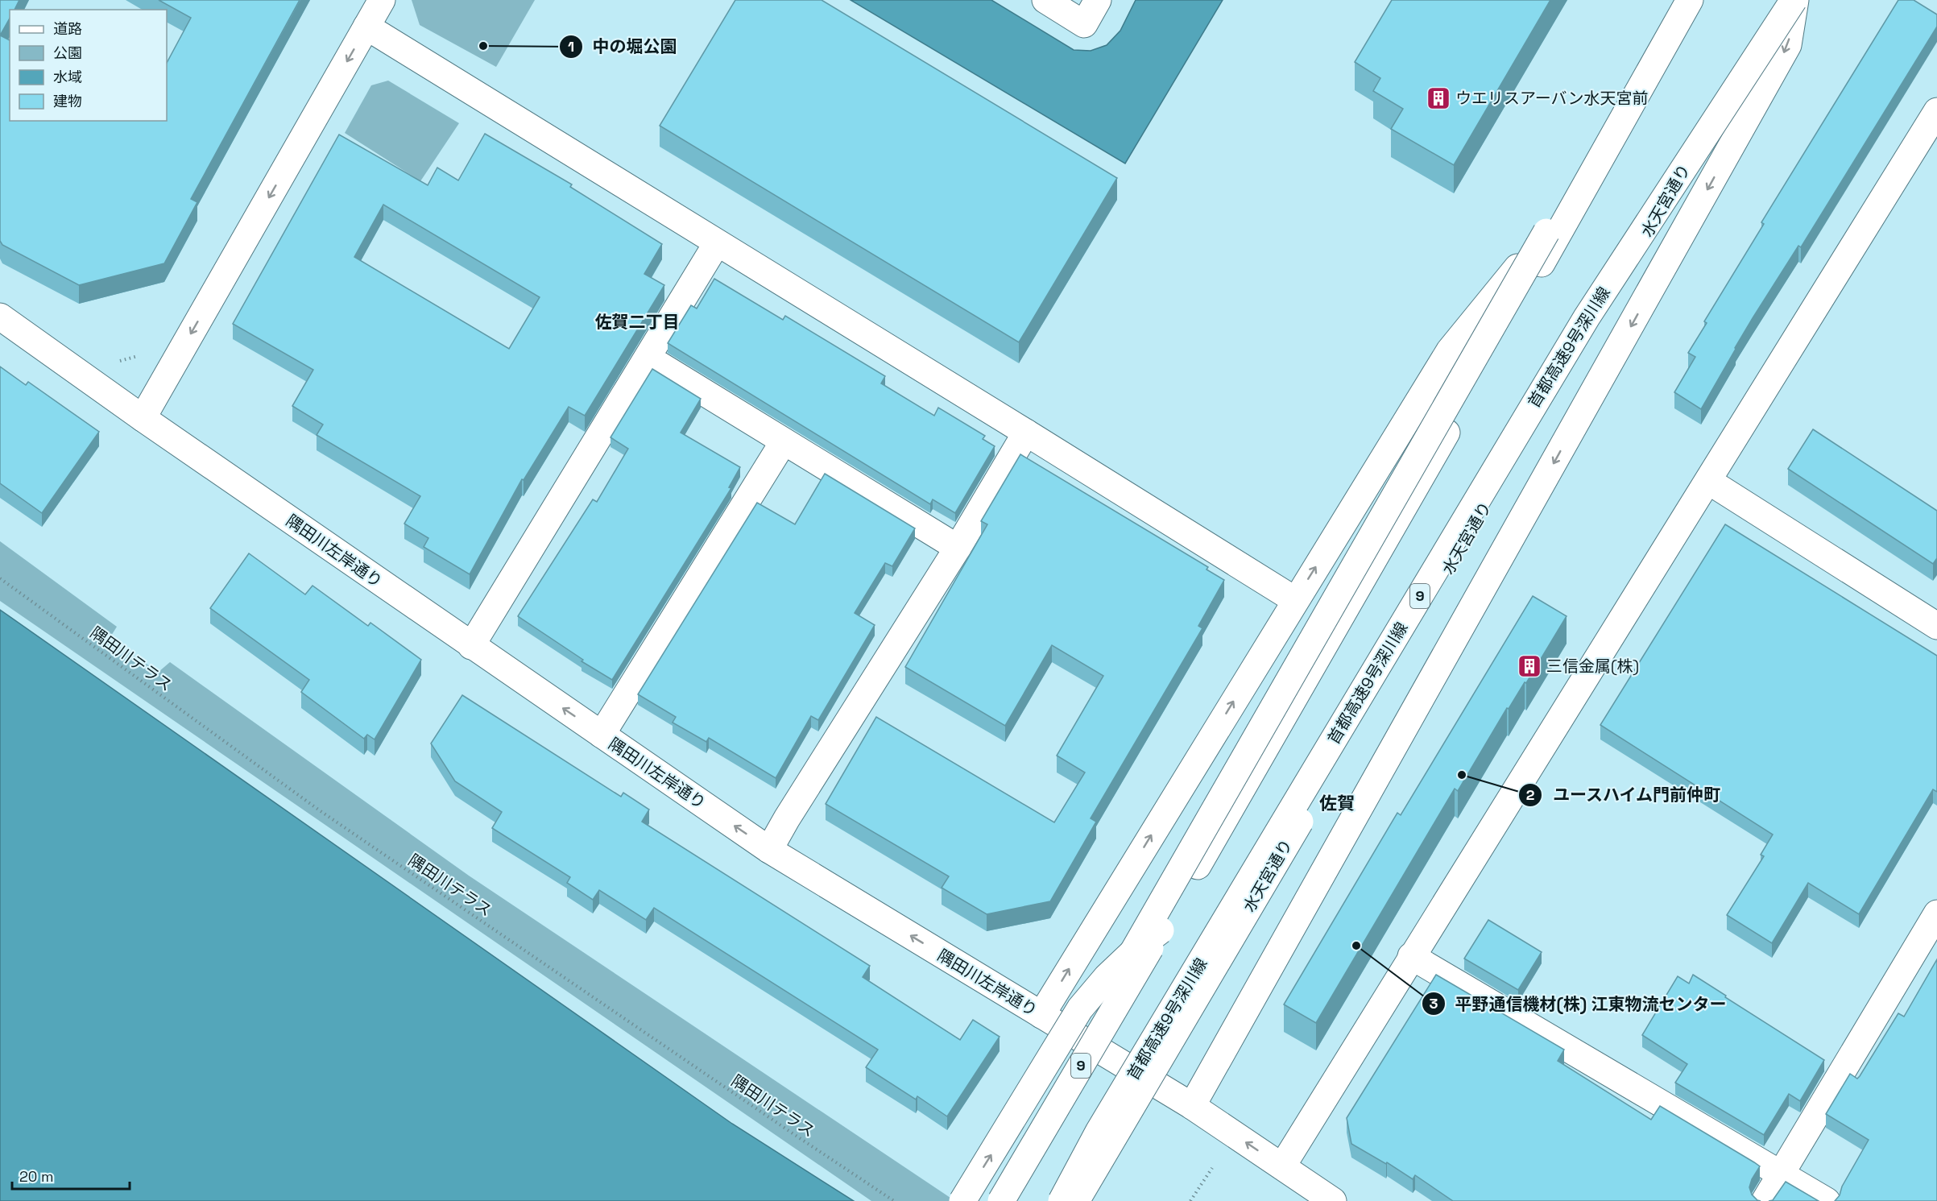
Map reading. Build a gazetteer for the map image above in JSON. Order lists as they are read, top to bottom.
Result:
{
  "streets": {
    "main road": [
      "水天宮通り",
      "首都高速9号深川線",
      "隅田川左岸通り",
      "9"
    ],
    "path": ["隅田川テラス"]
  },
  "one_way": ["隅田川左岸通り"],
  "districts": ["佐賀二丁目", "佐賀"],
  "places": {
    "other": ["中の堀公園", "ユースハイム門前仲町", "平野通信機材(株) 江東物流センター"],
    "building": ["ウエリスアーバン水天宮前", "三信金属(株)"]
  },
  "legend": [
    "道路",
    "公園",
    "水域",
    "建物"
  ],
  "scale_bar": "20 m"
}
